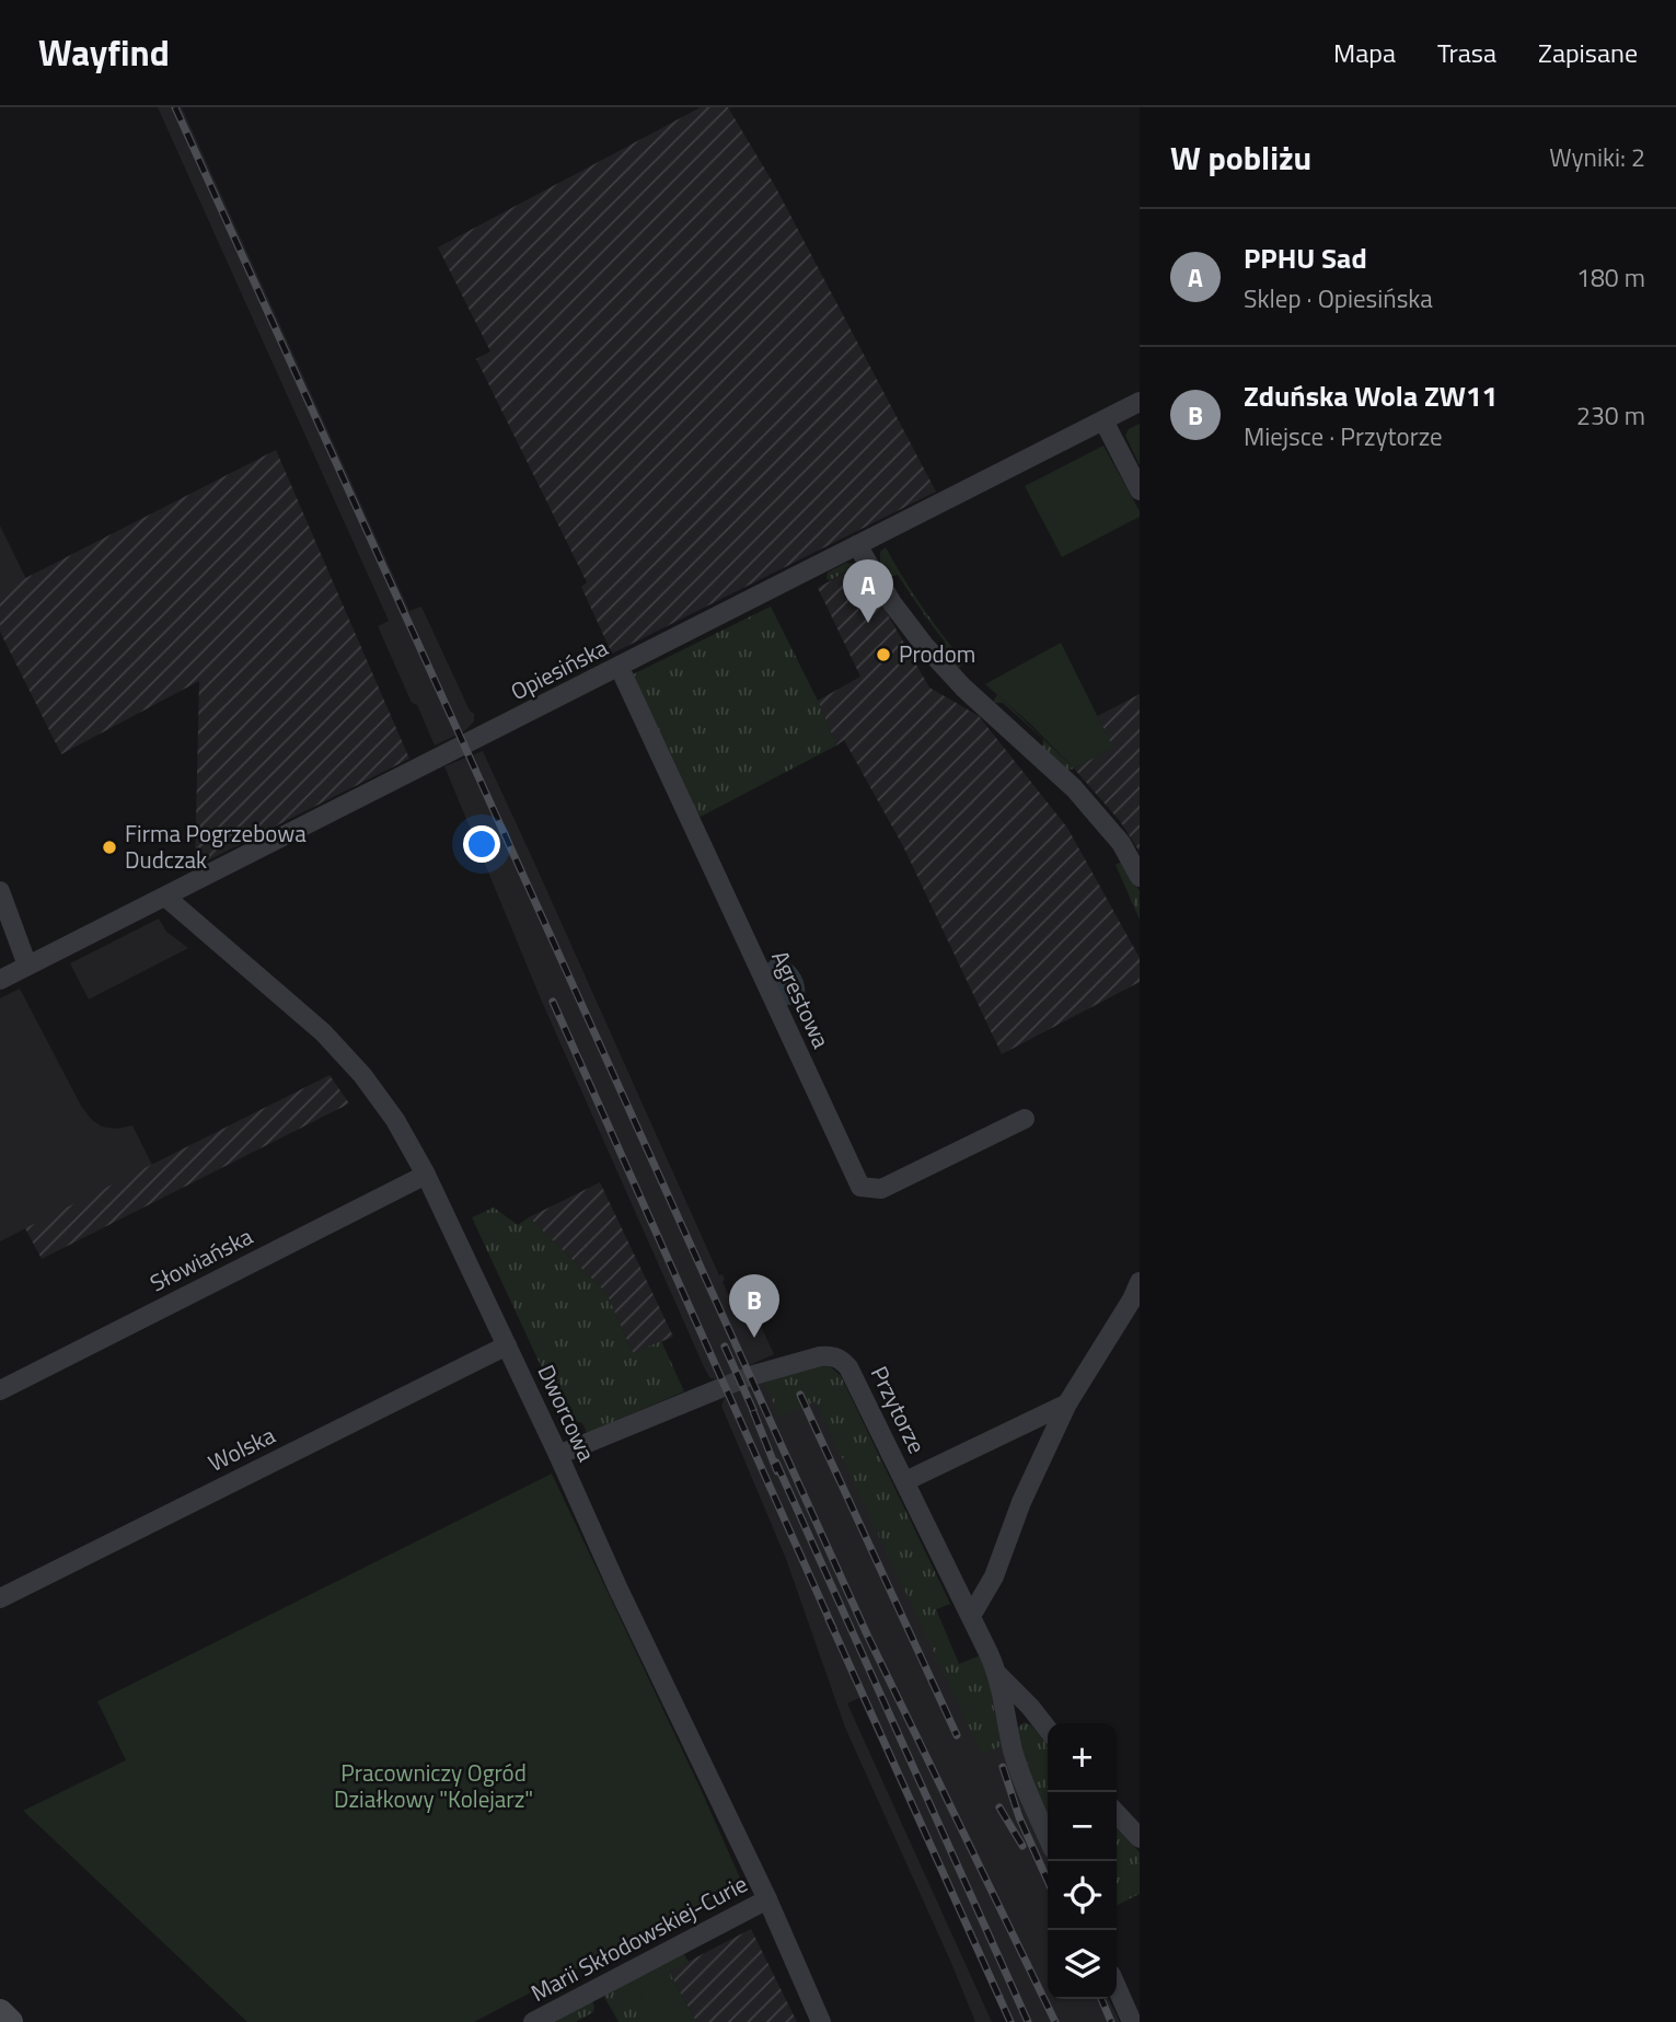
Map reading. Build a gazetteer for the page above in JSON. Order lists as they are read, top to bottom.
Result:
{
  "streets": {
    "street": [
      "Opiesińska",
      "Agrestowa",
      "Słowiańska",
      "Przytorze",
      "Dworcowa",
      "Wolska",
      "Marii Skłodowskiej-Curie"
    ]
  },
  "crossings": [
    ["Opiesińska", "Agrestowa"],
    ["Opiesińska", "Dworcowa"],
    ["Słowiańska", "Dworcowa"],
    ["Przytorze", "Dworcowa"],
    ["Dworcowa", "Wolska"],
    ["Dworcowa", "Marii Skłodowskiej-Curie"]
  ],
  "parks": ["Pracowniczy Ogród Działkowy \"Kolejarz\""],
  "places": ["Prodom", "Firma Pogrzebowa Dudczak"],
  "page": {
    "header": "Wayfind",
    "nav": ["Mapa", "Trasa", "Zapisane"],
    "heading": ["W pobliżu", "Wyniki: 2"],
    "list": [
      {
        "mark": "A",
        "name": "PPHU Sad",
        "note": "Sklep · Opiesińska",
        "value": "180 m"
      },
      {
        "mark": "B",
        "name": "Zduńska Wola ZW11",
        "note": "Miejsce · Przytorze",
        "value": "230 m"
      }
    ],
    "pins": ["A", "B"],
    "map_buttons": ["+", "−"]
  }
}
